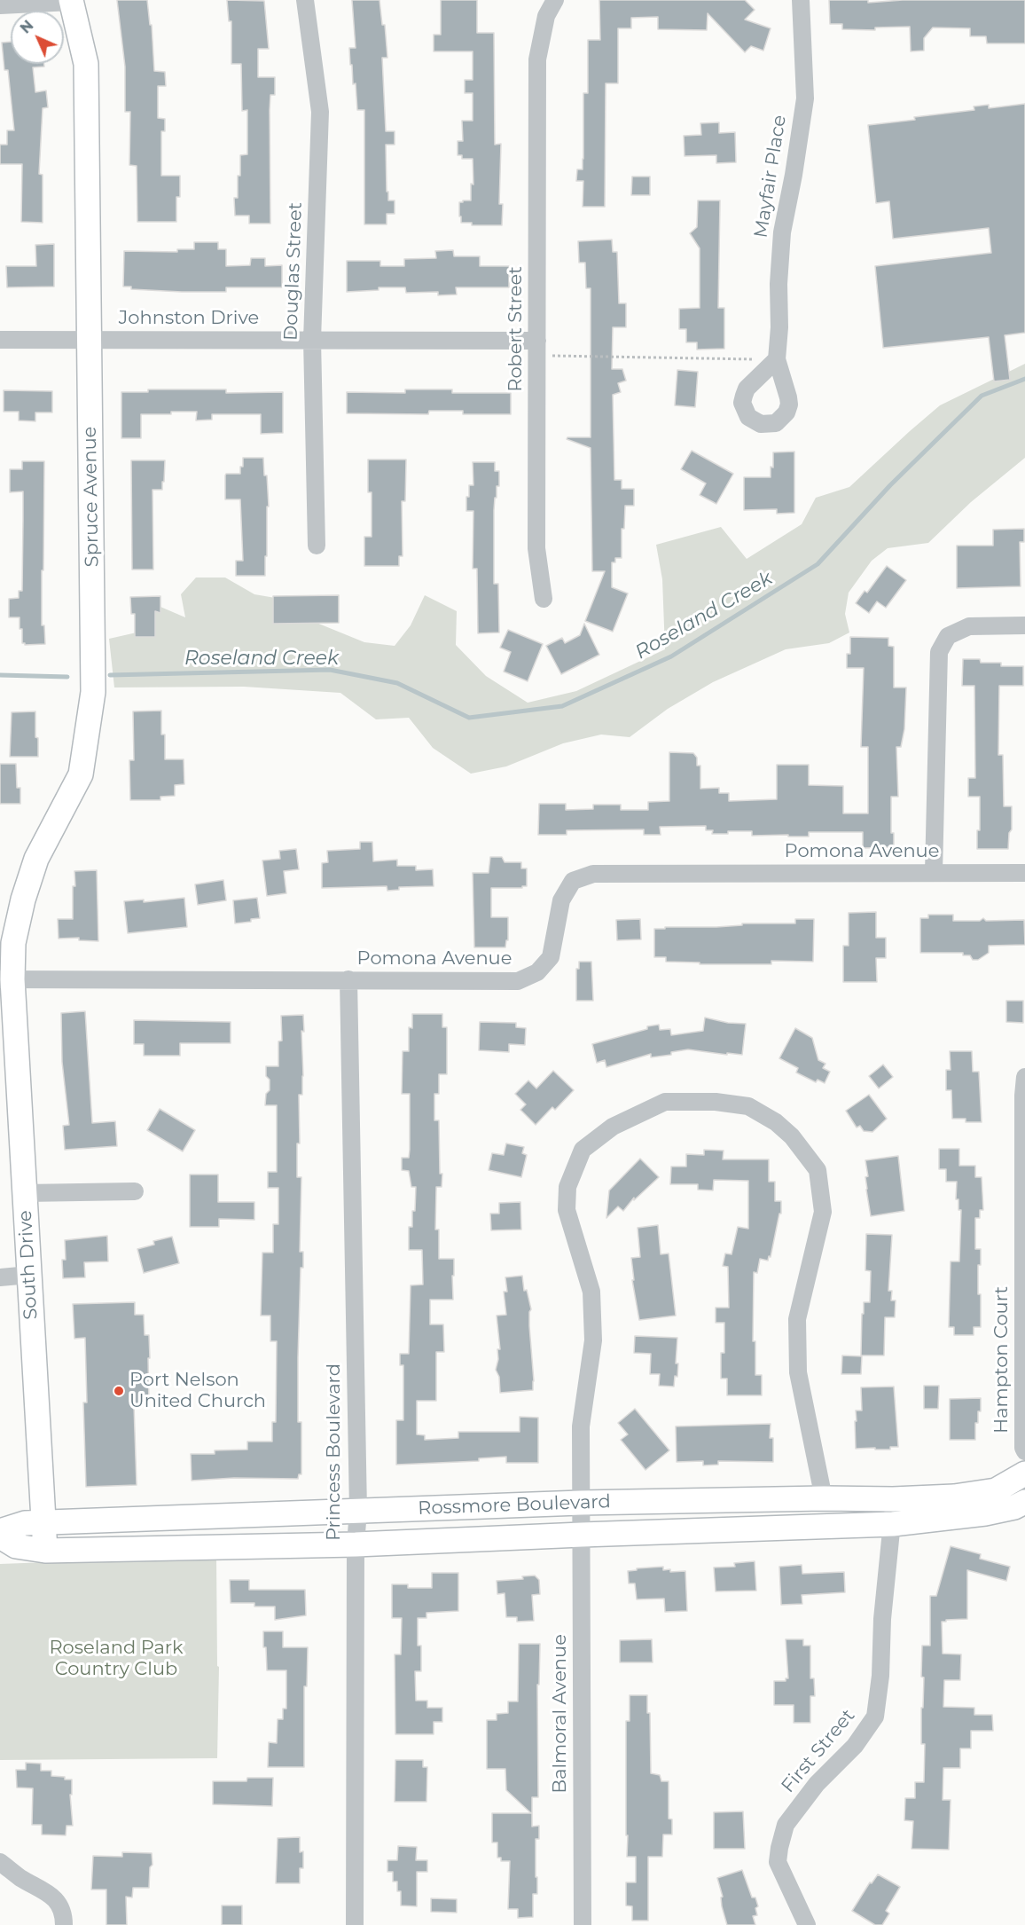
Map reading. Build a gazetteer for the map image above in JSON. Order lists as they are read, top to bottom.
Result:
{
  "streets": {
    "street": [
      "Mayfair Place",
      "Douglas Street",
      "Johnston Drive",
      "Robert Street",
      "Spruce Avenue",
      "Pomona Avenue",
      "South Drive",
      "Hampton Court",
      "Princess Boulevard",
      "Rossmore Boulevard",
      "Balmoral Avenue",
      "First Street"
    ]
  },
  "crossings": [
    ["Douglas Street", "Johnston Drive"],
    ["Johnston Drive", "Robert Street"],
    ["Johnston Drive", "Spruce Avenue"],
    ["Spruce Avenue", "Pomona Avenue"],
    ["Spruce Avenue", "South Drive"],
    ["Pomona Avenue", "South Drive"],
    ["Pomona Avenue", "Princess Boulevard"],
    ["South Drive", "Rossmore Boulevard"],
    ["Princess Boulevard", "Rossmore Boulevard"],
    ["Rossmore Boulevard", "Balmoral Avenue"],
    ["Rossmore Boulevard", "First Street"]
  ],
  "water": ["Roseland Creek"],
  "parks": ["Roseland Park Country Club"],
  "places": ["Port Nelson United Church"],
  "north": "top left"
}
